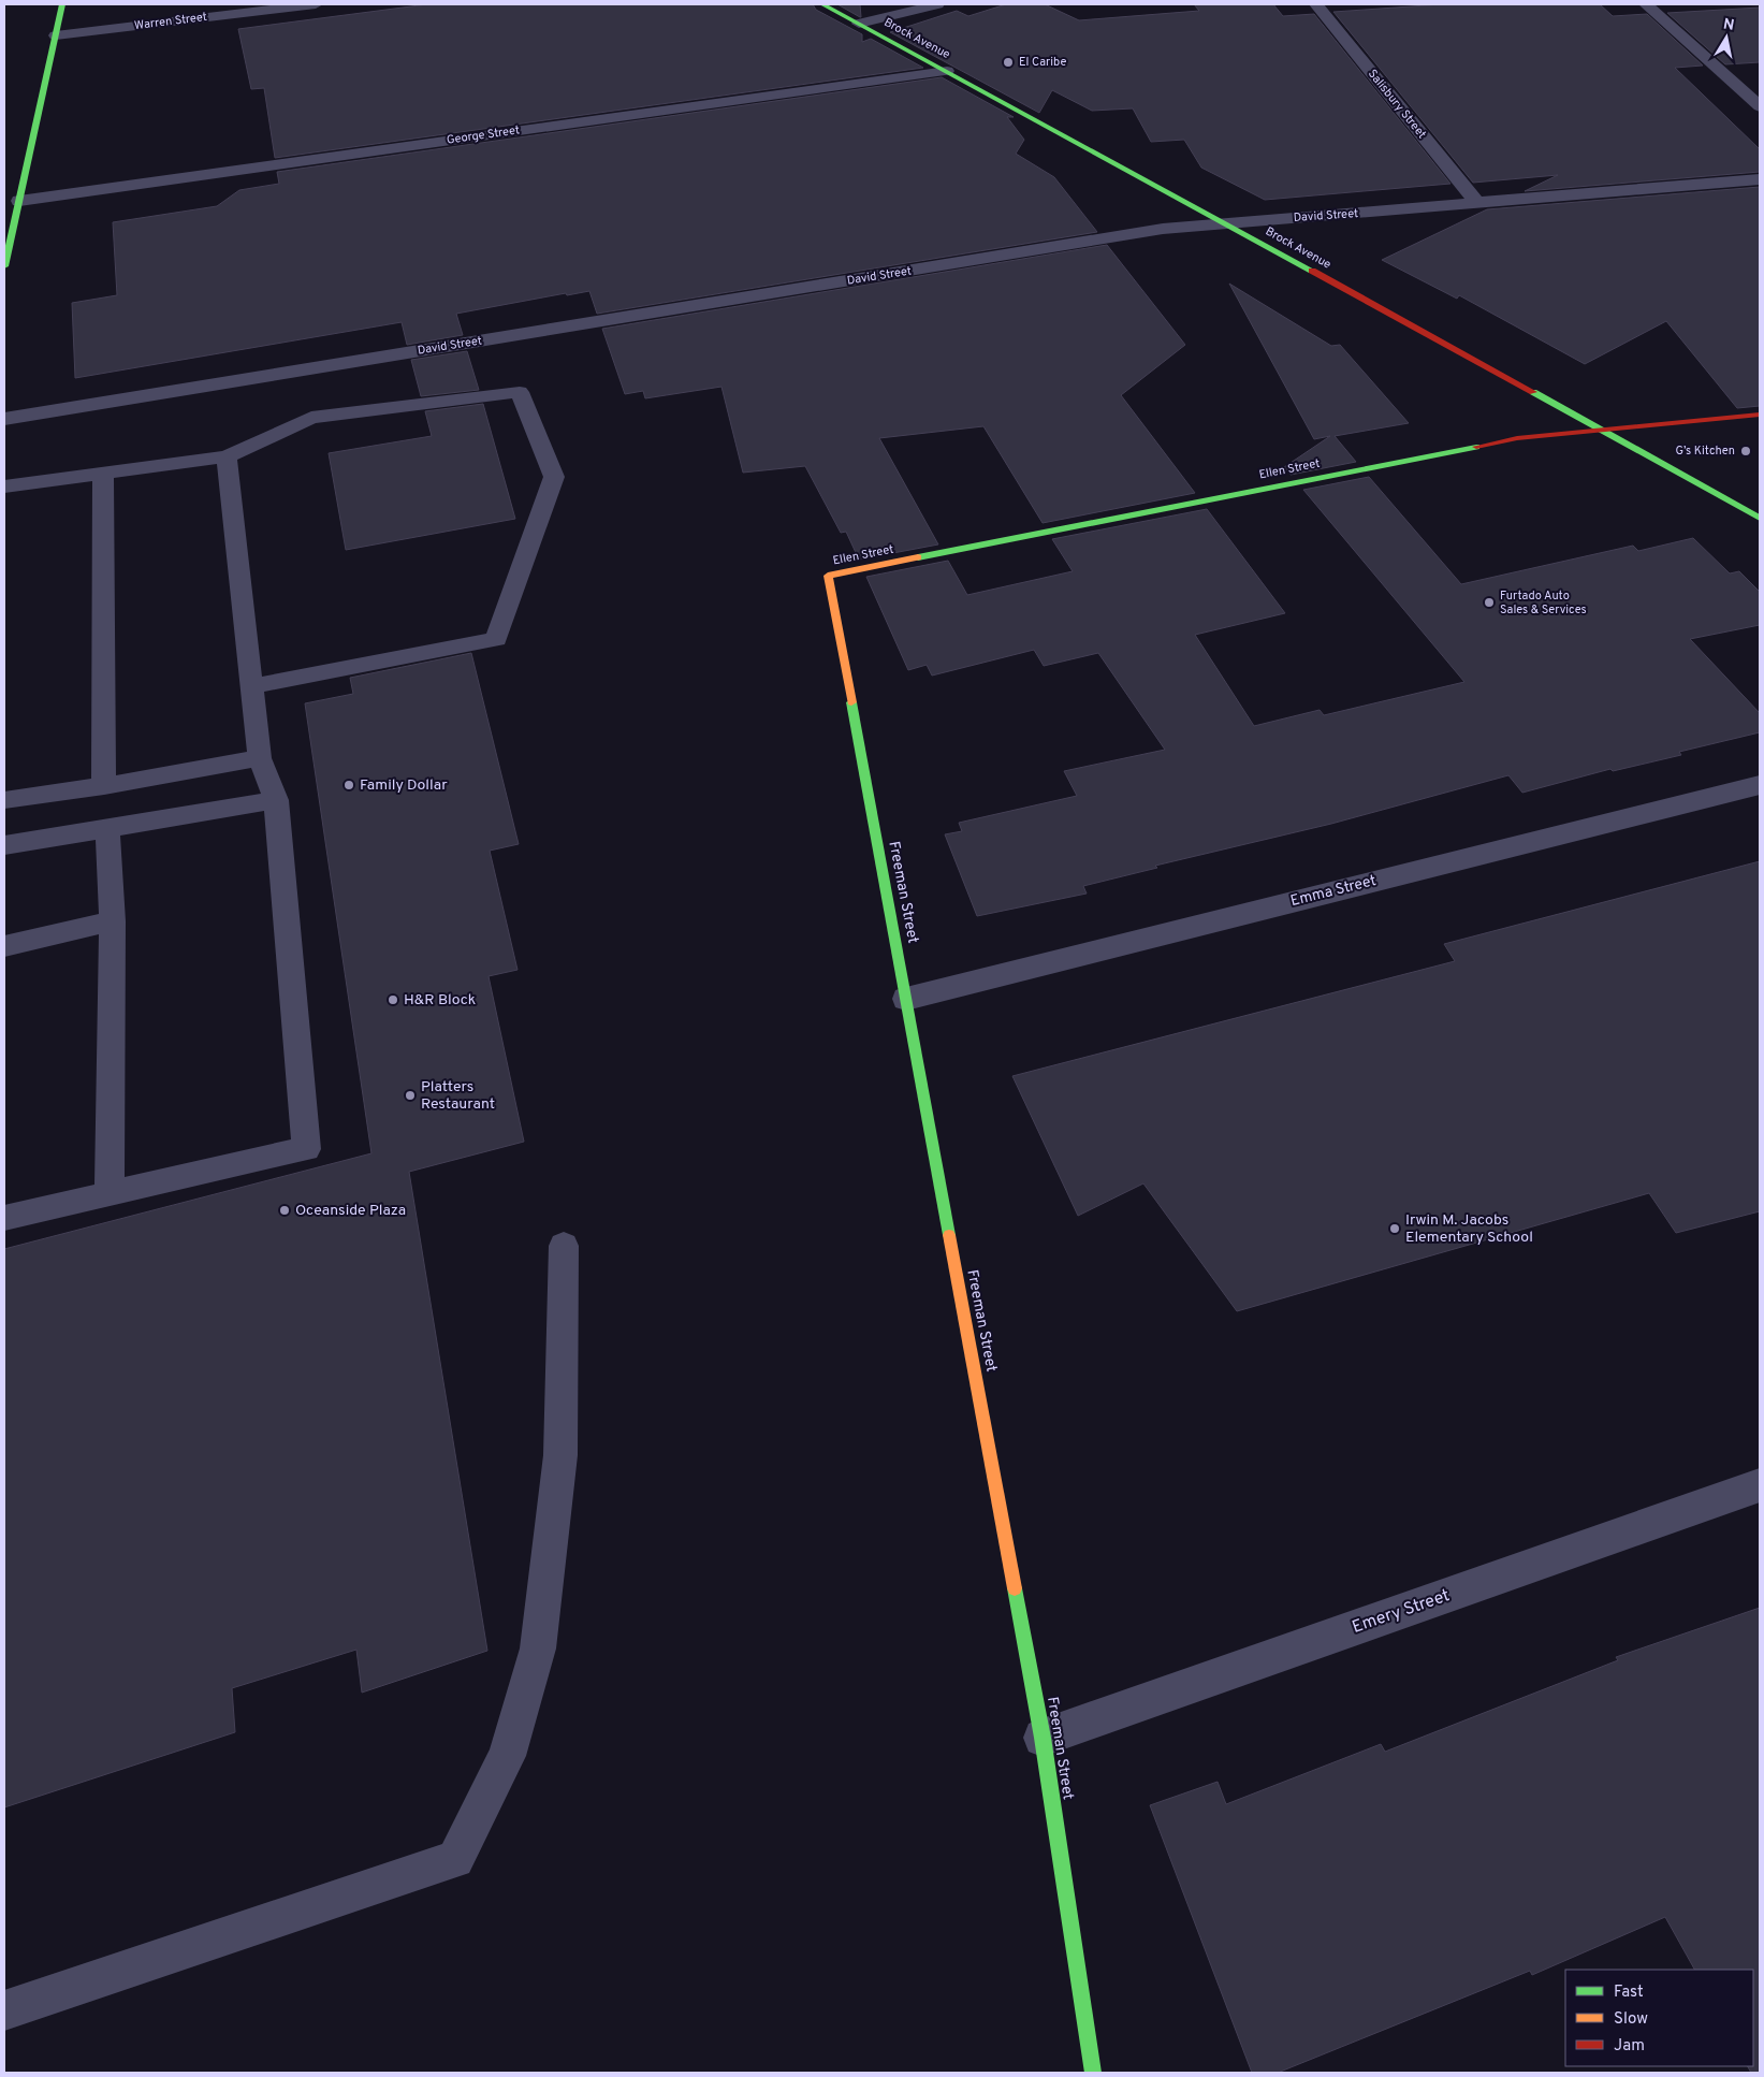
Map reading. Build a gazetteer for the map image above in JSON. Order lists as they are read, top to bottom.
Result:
{
  "streets": {
    "main road": ["Brock Avenue", "Ellen Street", "Freeman Street"],
    "street": [
      "Warren Street",
      "Salisbury Street",
      "George Street",
      "David Street",
      "Emma Street",
      "Emery Street"
    ]
  },
  "crossings": [
    ["Brock Avenue", "George Street"],
    ["Brock Avenue", "David Street"],
    ["Brock Avenue", "Ellen Street"],
    ["Salisbury Street", "David Street"],
    ["Ellen Street", "Freeman Street"],
    ["Emma Street", "Freeman Street"],
    ["Freeman Street", "Emery Street"]
  ],
  "places": [
    "El Caribe",
    "G’s Kitchen",
    "Furtado Auto Sales & Services",
    "Family Dollar",
    "H&R Block",
    "Platters Restaurant",
    "Oceanside Plaza",
    "Irwin M. Jacobs Elementary School"
  ],
  "legend": ["Fast", "Slow", "Jam"],
  "north": "top"
}
